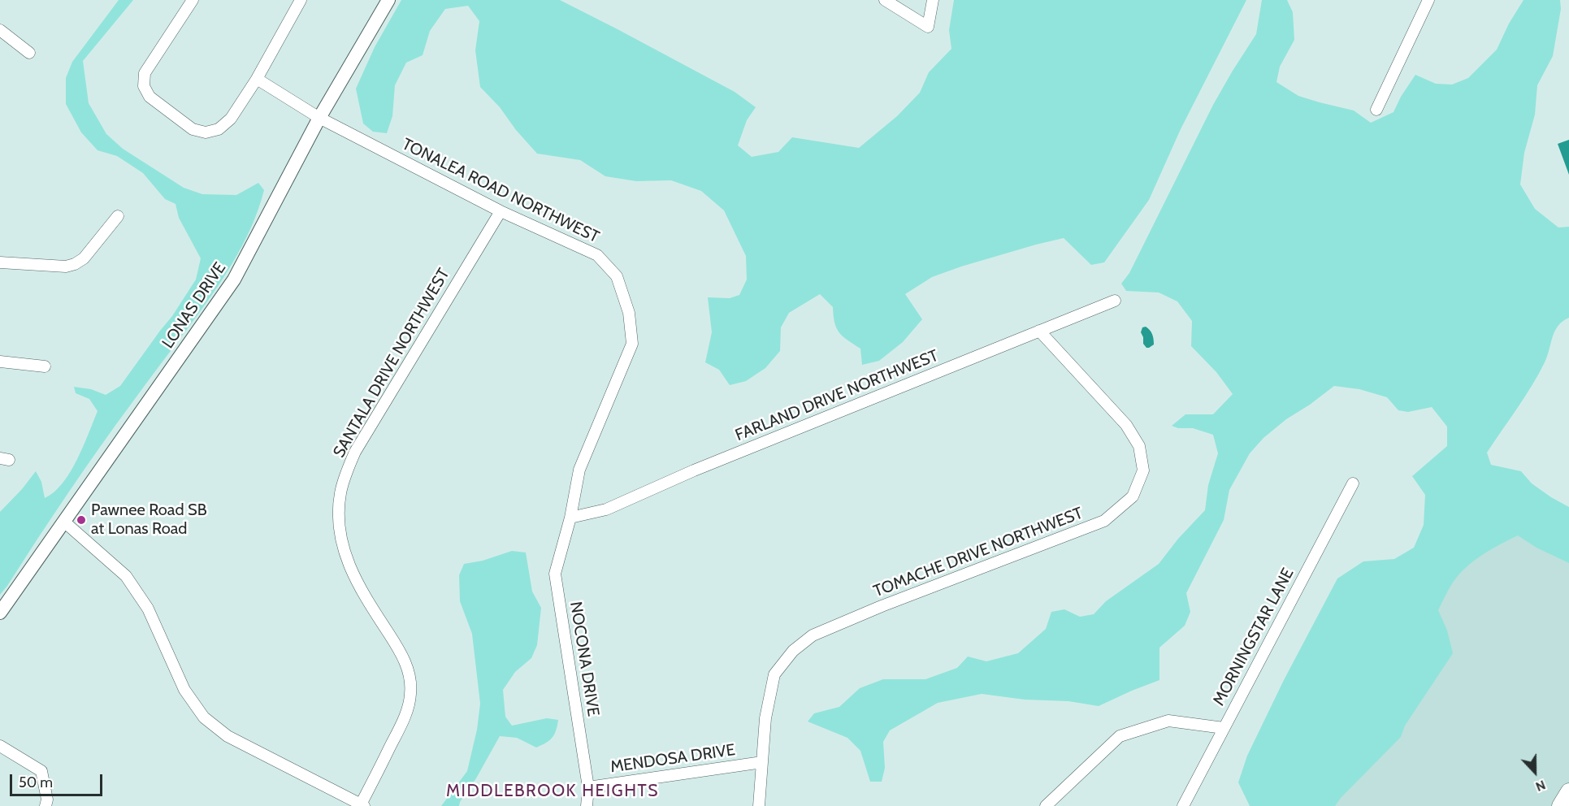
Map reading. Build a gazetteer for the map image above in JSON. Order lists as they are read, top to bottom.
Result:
{
  "streets": {
    "street": [
      "TONALEA ROAD NORTHWEST",
      "LONAS DRIVE",
      "SANTALA DRIVE NORTHWEST",
      "FARLAND DRIVE NORTHWEST",
      "TOMACHE DRIVE NORTHWEST",
      "MORNINGSTAR LANE",
      "NOCONA DRIVE",
      "MENDOSA DRIVE"
    ]
  },
  "crossings": [
    ["TONALEA ROAD NORTHWEST", "LONAS DRIVE"],
    ["TONALEA ROAD NORTHWEST", "SANTALA DRIVE NORTHWEST"],
    ["TONALEA ROAD NORTHWEST", "FARLAND DRIVE NORTHWEST"],
    ["TONALEA ROAD NORTHWEST", "NOCONA DRIVE"],
    ["FARLAND DRIVE NORTHWEST", "TOMACHE DRIVE NORTHWEST"],
    ["FARLAND DRIVE NORTHWEST", "NOCONA DRIVE"],
    ["TOMACHE DRIVE NORTHWEST", "MENDOSA DRIVE"],
    ["NOCONA DRIVE", "MENDOSA DRIVE"]
  ],
  "districts": ["MIDDLEBROOK HEIGHTS"],
  "places": ["Pawnee Road SB at Lonas Road"],
  "scale_bar": "50 m",
  "north": "bottom"
}
